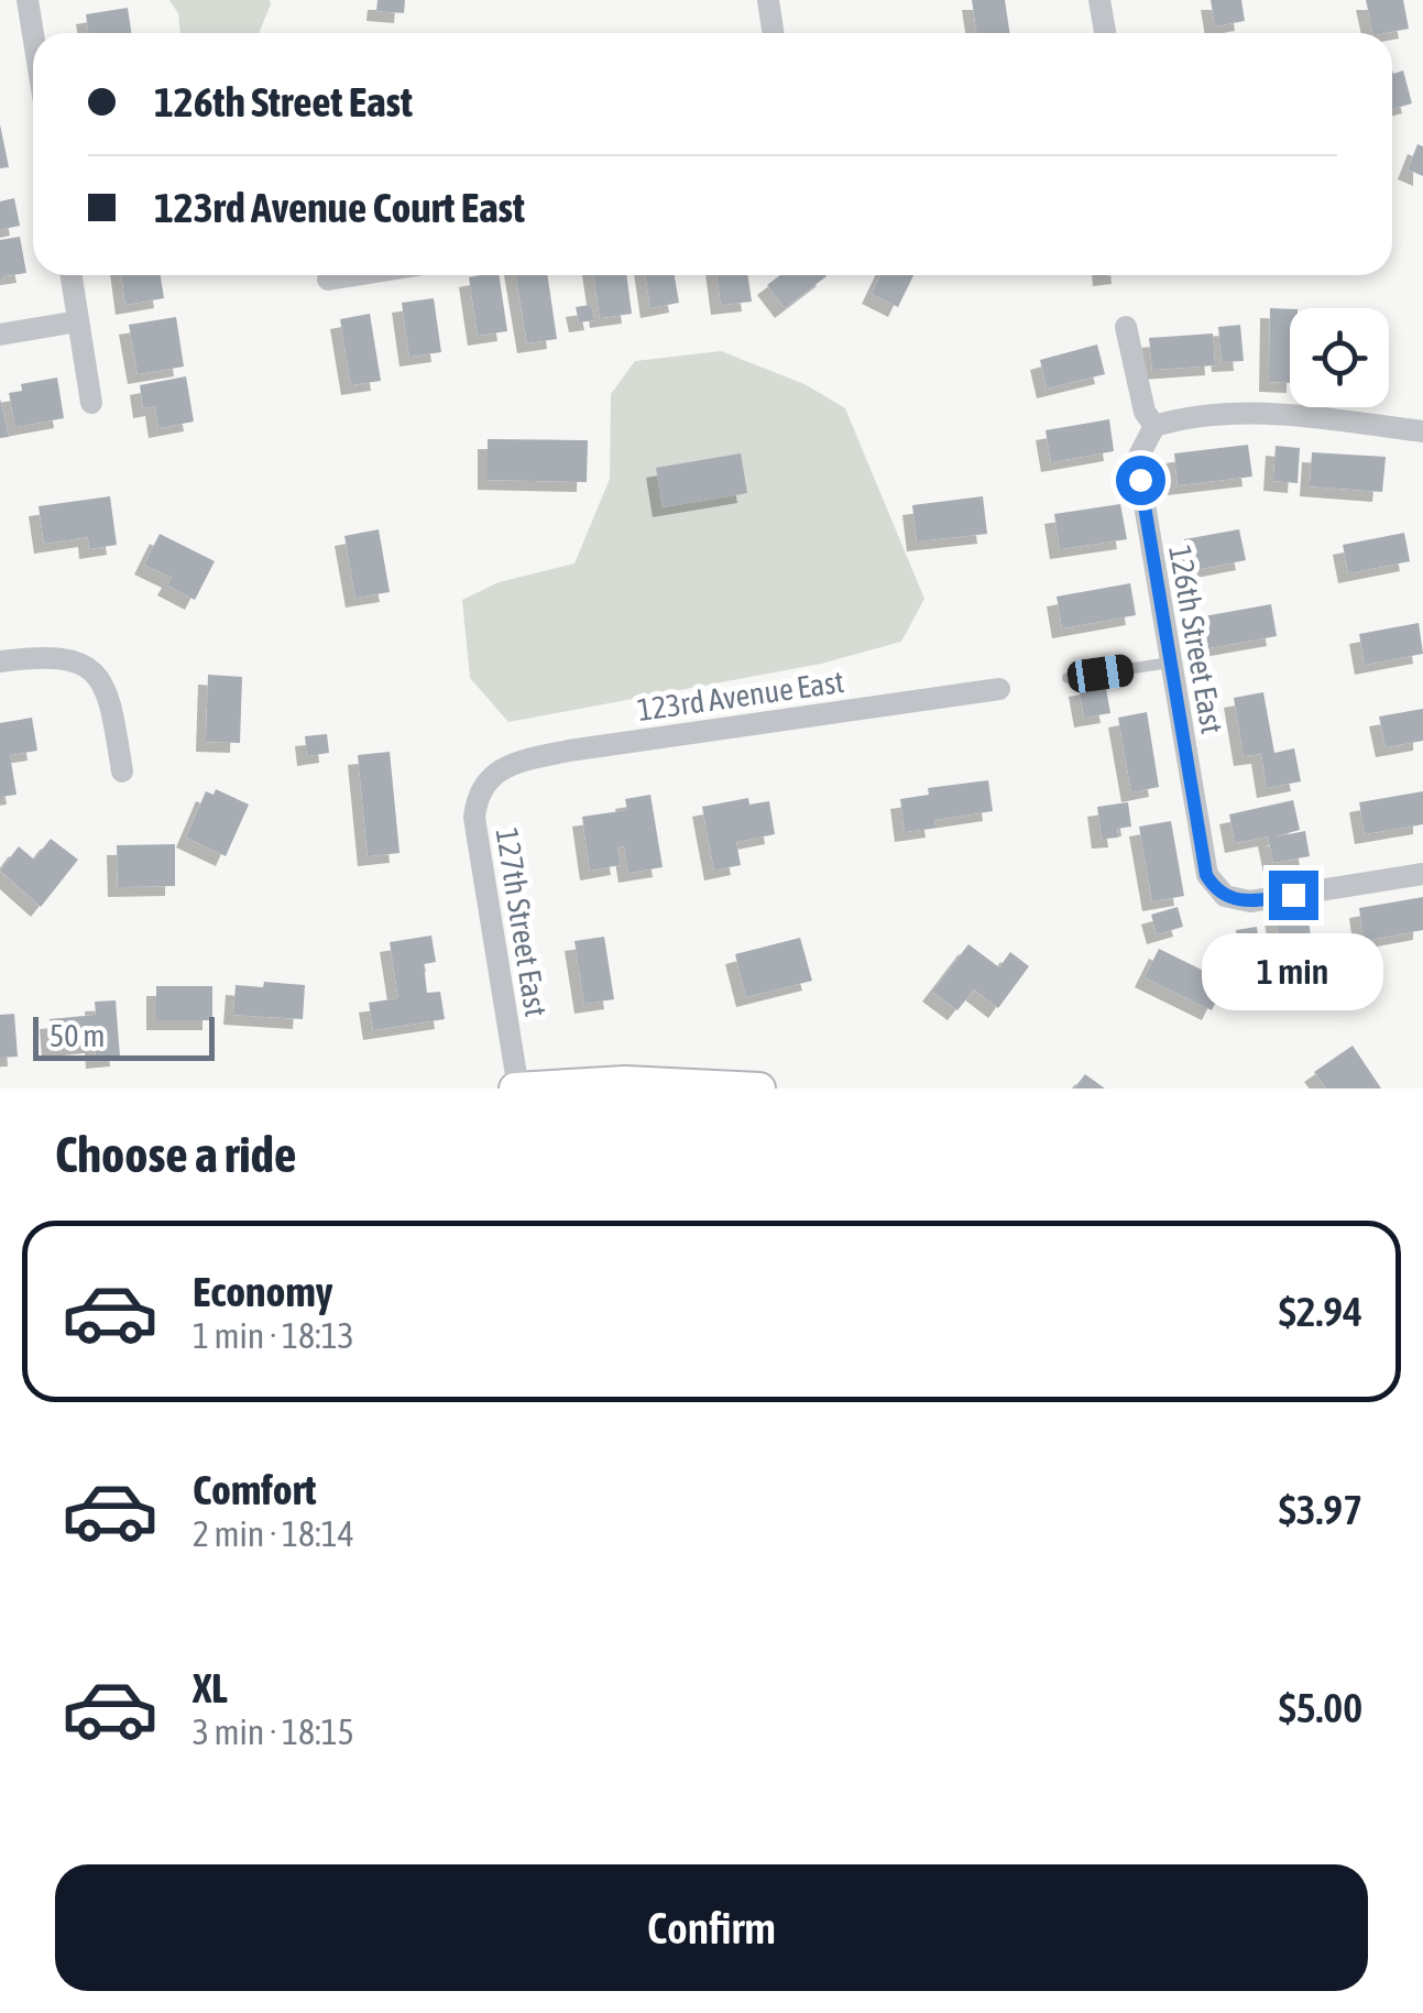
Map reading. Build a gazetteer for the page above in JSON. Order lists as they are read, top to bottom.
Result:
{
  "streets": {
    "street": ["126th Street East", "123rd Avenue East", "127th Street East"]
  },
  "crossings": [
    ["123rd Avenue East", "127th Street East"]
  ],
  "scale_bar": "50 m",
  "page": {
    "banner": ["126th Street East", "123rd Avenue Court East"],
    "bubble": "1 min",
    "scale": "50 m",
    "heading": "Choose a ride",
    "list": [
      {
        "name": "Economy",
        "note": "1 min · 18:13",
        "value": "$2.94"
      },
      {
        "name": "Comfort",
        "note": "2 min · 18:14",
        "value": "$3.97"
      },
      {
        "name": "XL",
        "note": "3 min · 18:15",
        "value": "$5.00"
      }
    ],
    "buttons": "Confirm"
  }
}
